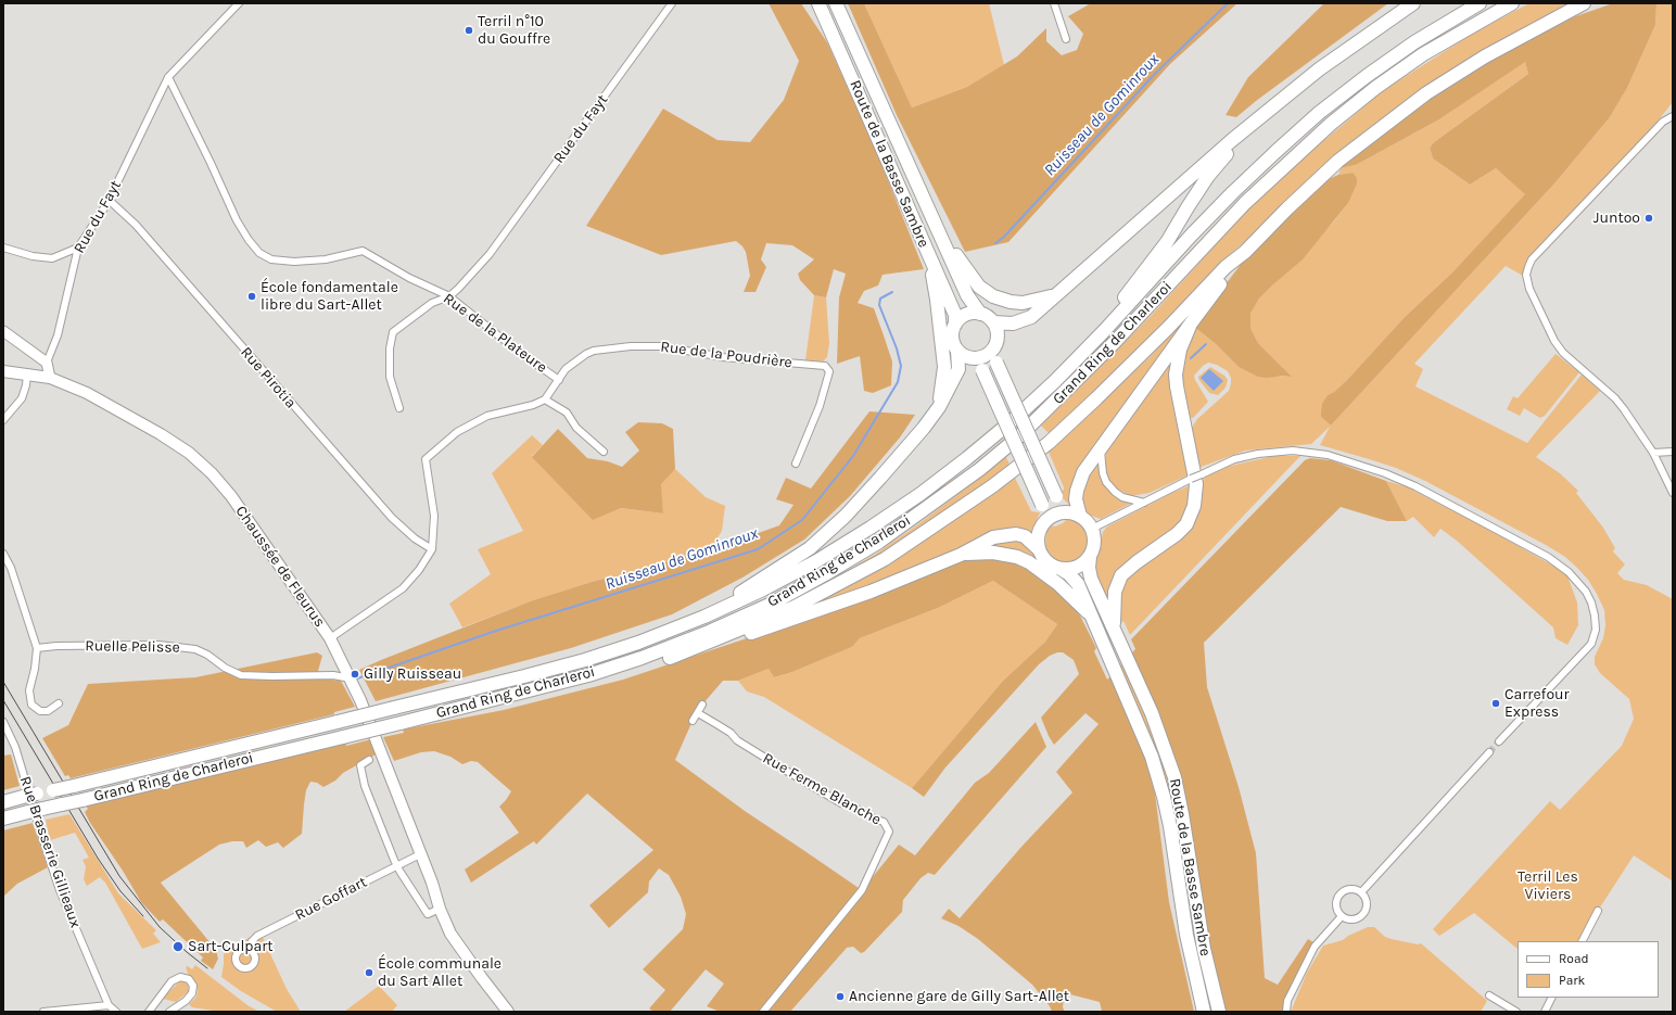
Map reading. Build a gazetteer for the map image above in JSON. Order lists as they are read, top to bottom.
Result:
{
  "streets": {
    "highway": ["Route de la Basse Sambre", "Grand Ring de Charleroi"],
    "main road": ["Chaussée de Fleurus"],
    "street": [
      "Rue du Fayt",
      "Rue de la Plateure",
      "Rue de la Poudrière",
      "Rue Pirotia",
      "Ruelle Pelisse",
      "Rue Ferme Blanche",
      "Rue Brasserie Gillieaux",
      "Rue Goffart"
    ]
  },
  "crossings": [
    ["Rue du Fayt", "Rue de la Plateure"],
    ["Rue du Fayt", "Rue Pirotia"],
    ["Rue de la Plateure", "Rue de la Poudrière"],
    ["Chaussée de Fleurus", "Ruelle Pelisse"],
    ["Chaussée de Fleurus", "Rue Goffart"]
  ],
  "water": ["Ruisseau de Gominroux"],
  "parks": ["Terril Les Viviers"],
  "places": [
    "Terril n°10 du Gouffre",
    "Juntoo",
    "École fondamentale libre du Sart-Allet",
    "Gilly Ruisseau",
    "Carrefour Express",
    "Sart-Culpart",
    "École communale du Sart Allet",
    "Ancienne gare de Gilly Sart-Allet"
  ],
  "legend": ["Road", "Park"]
}
